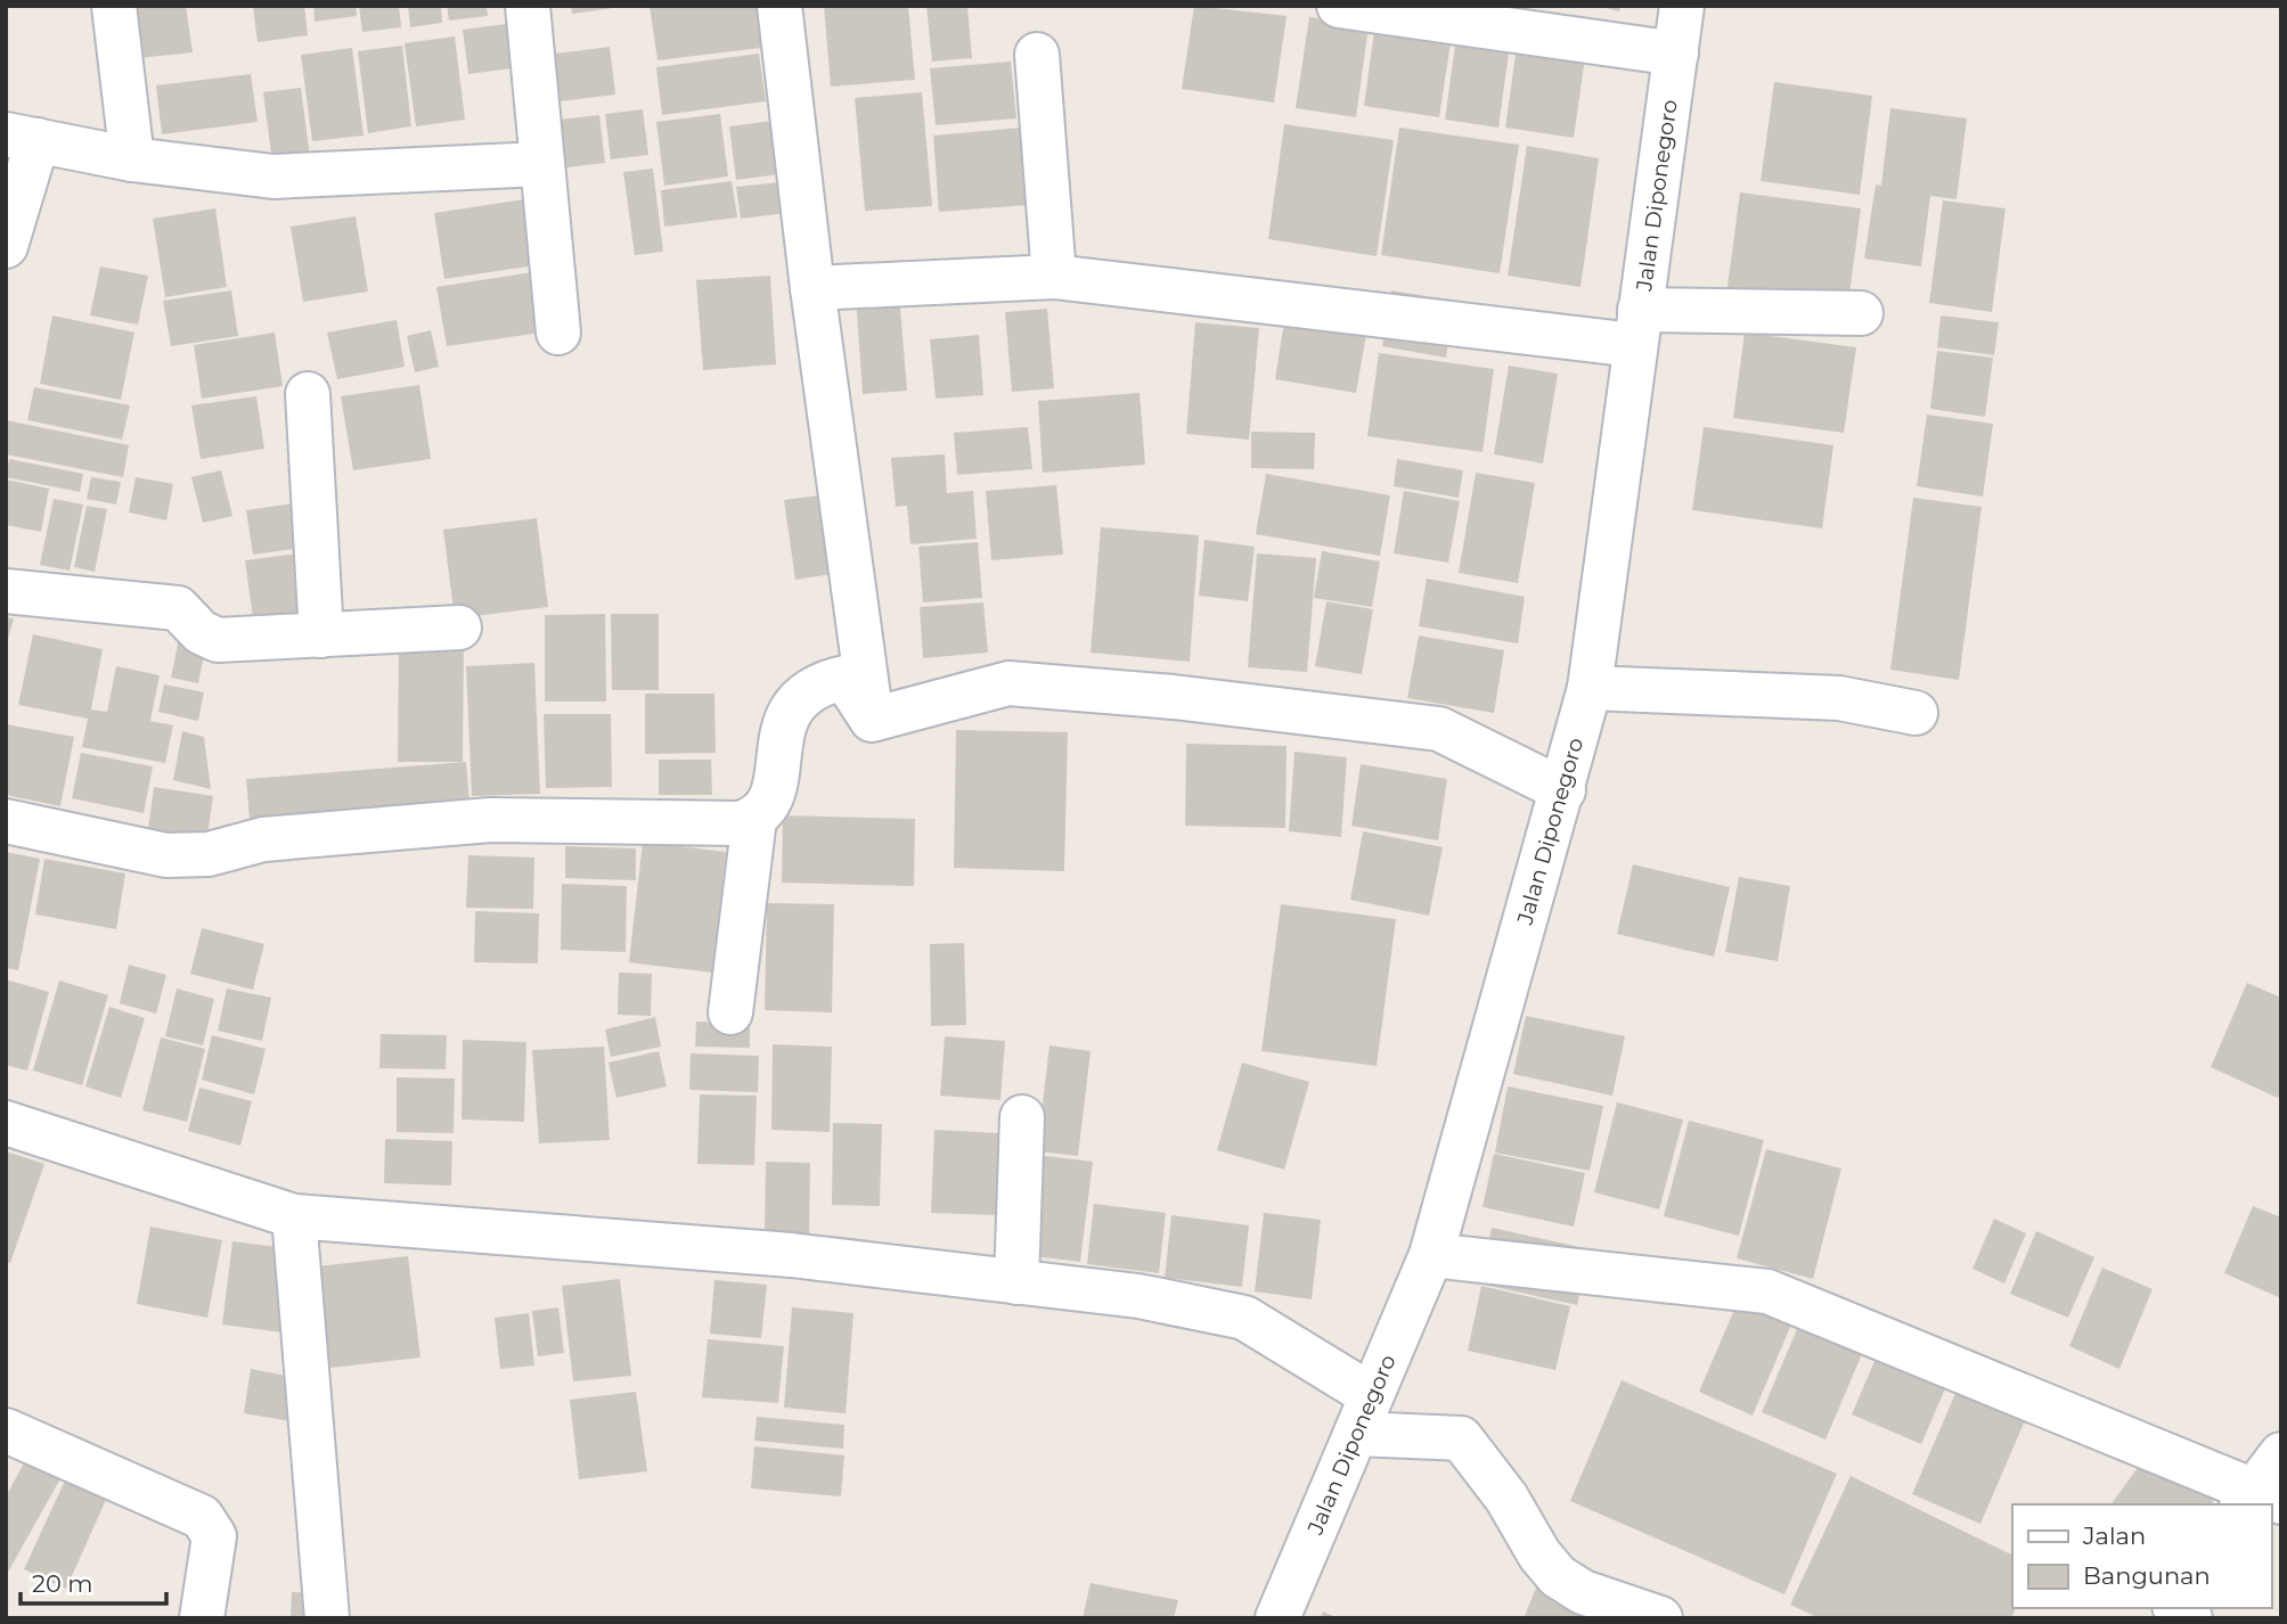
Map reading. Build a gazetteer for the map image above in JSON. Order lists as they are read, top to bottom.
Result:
{
  "streets": {
    "street": ["Jalan Diponegoro"]
  },
  "legend": ["Jalan", "Bangunan"],
  "scale_bar": "20 m"
}
